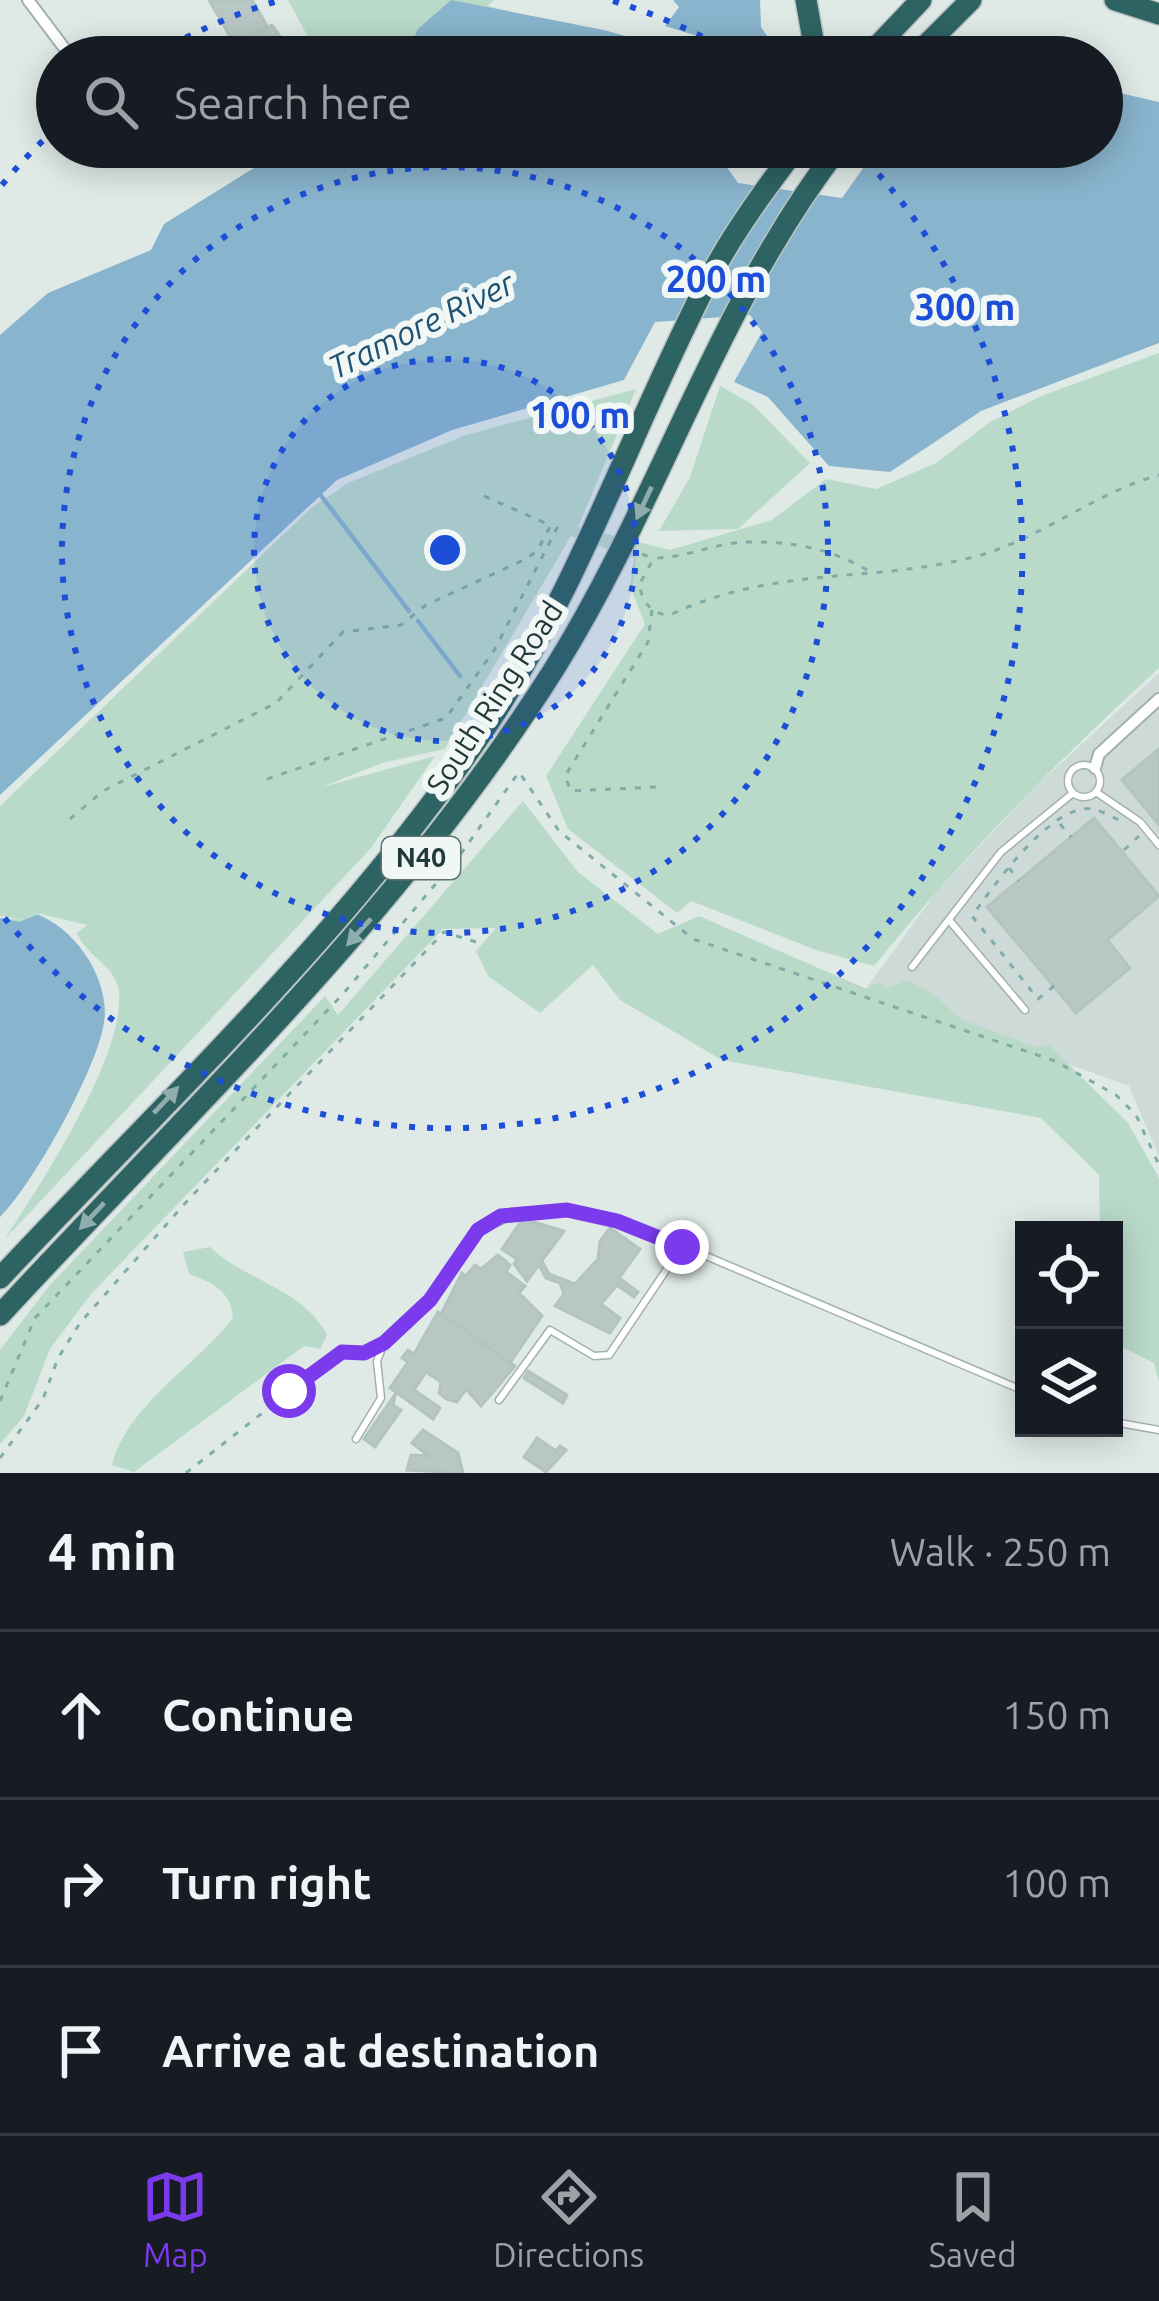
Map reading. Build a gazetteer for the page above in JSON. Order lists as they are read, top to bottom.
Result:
{
  "streets": {
    "highway": ["South Ring Road", "N40"]
  },
  "water": ["Tramore River"],
  "page": {
    "search": "Search here",
    "heading": ["4 min", "Walk · 250 m"],
    "list": [
      ["Continue", "150 m"],
      ["Turn right", "100 m"],
      "Arrive at destination"
    ],
    "nav": ["Map", "Directions", "Saved"]
  },
  "rings": ["200 m", "300 m", "100 m"]
}
